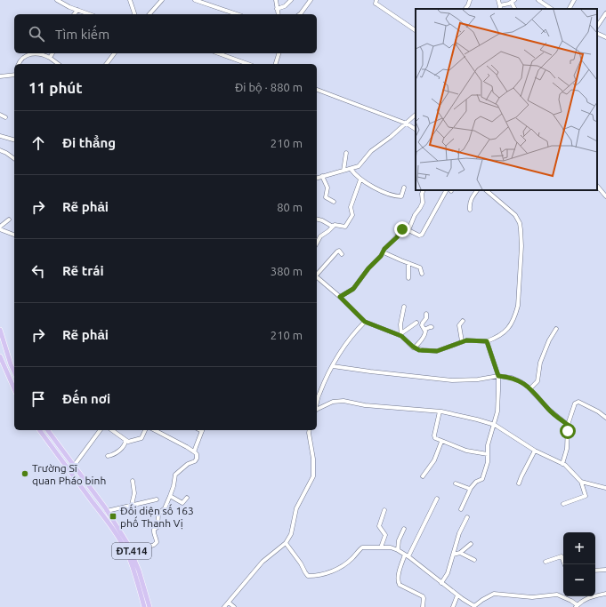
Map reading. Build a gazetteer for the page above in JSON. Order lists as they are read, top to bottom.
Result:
{
  "streets": {
    "main road": ["ĐT.414"]
  },
  "places": {
    "other": ["Trường Sĩ quan Pháo binh"],
    "transit": ["Đối diện số 163 phố Thanh Vị"]
  },
  "page": {
    "search": "Tìm kiếm",
    "heading": ["11 phút", "Đi bộ · 880 m"],
    "list": [
      ["Đi thẳng", "210 m"],
      ["Rẽ phải", "80 m"],
      ["Rẽ trái", "380 m"],
      ["Rẽ phải", "210 m"],
      "Đến nơi"
    ],
    "map_buttons": ["+", "−"]
  }
}
